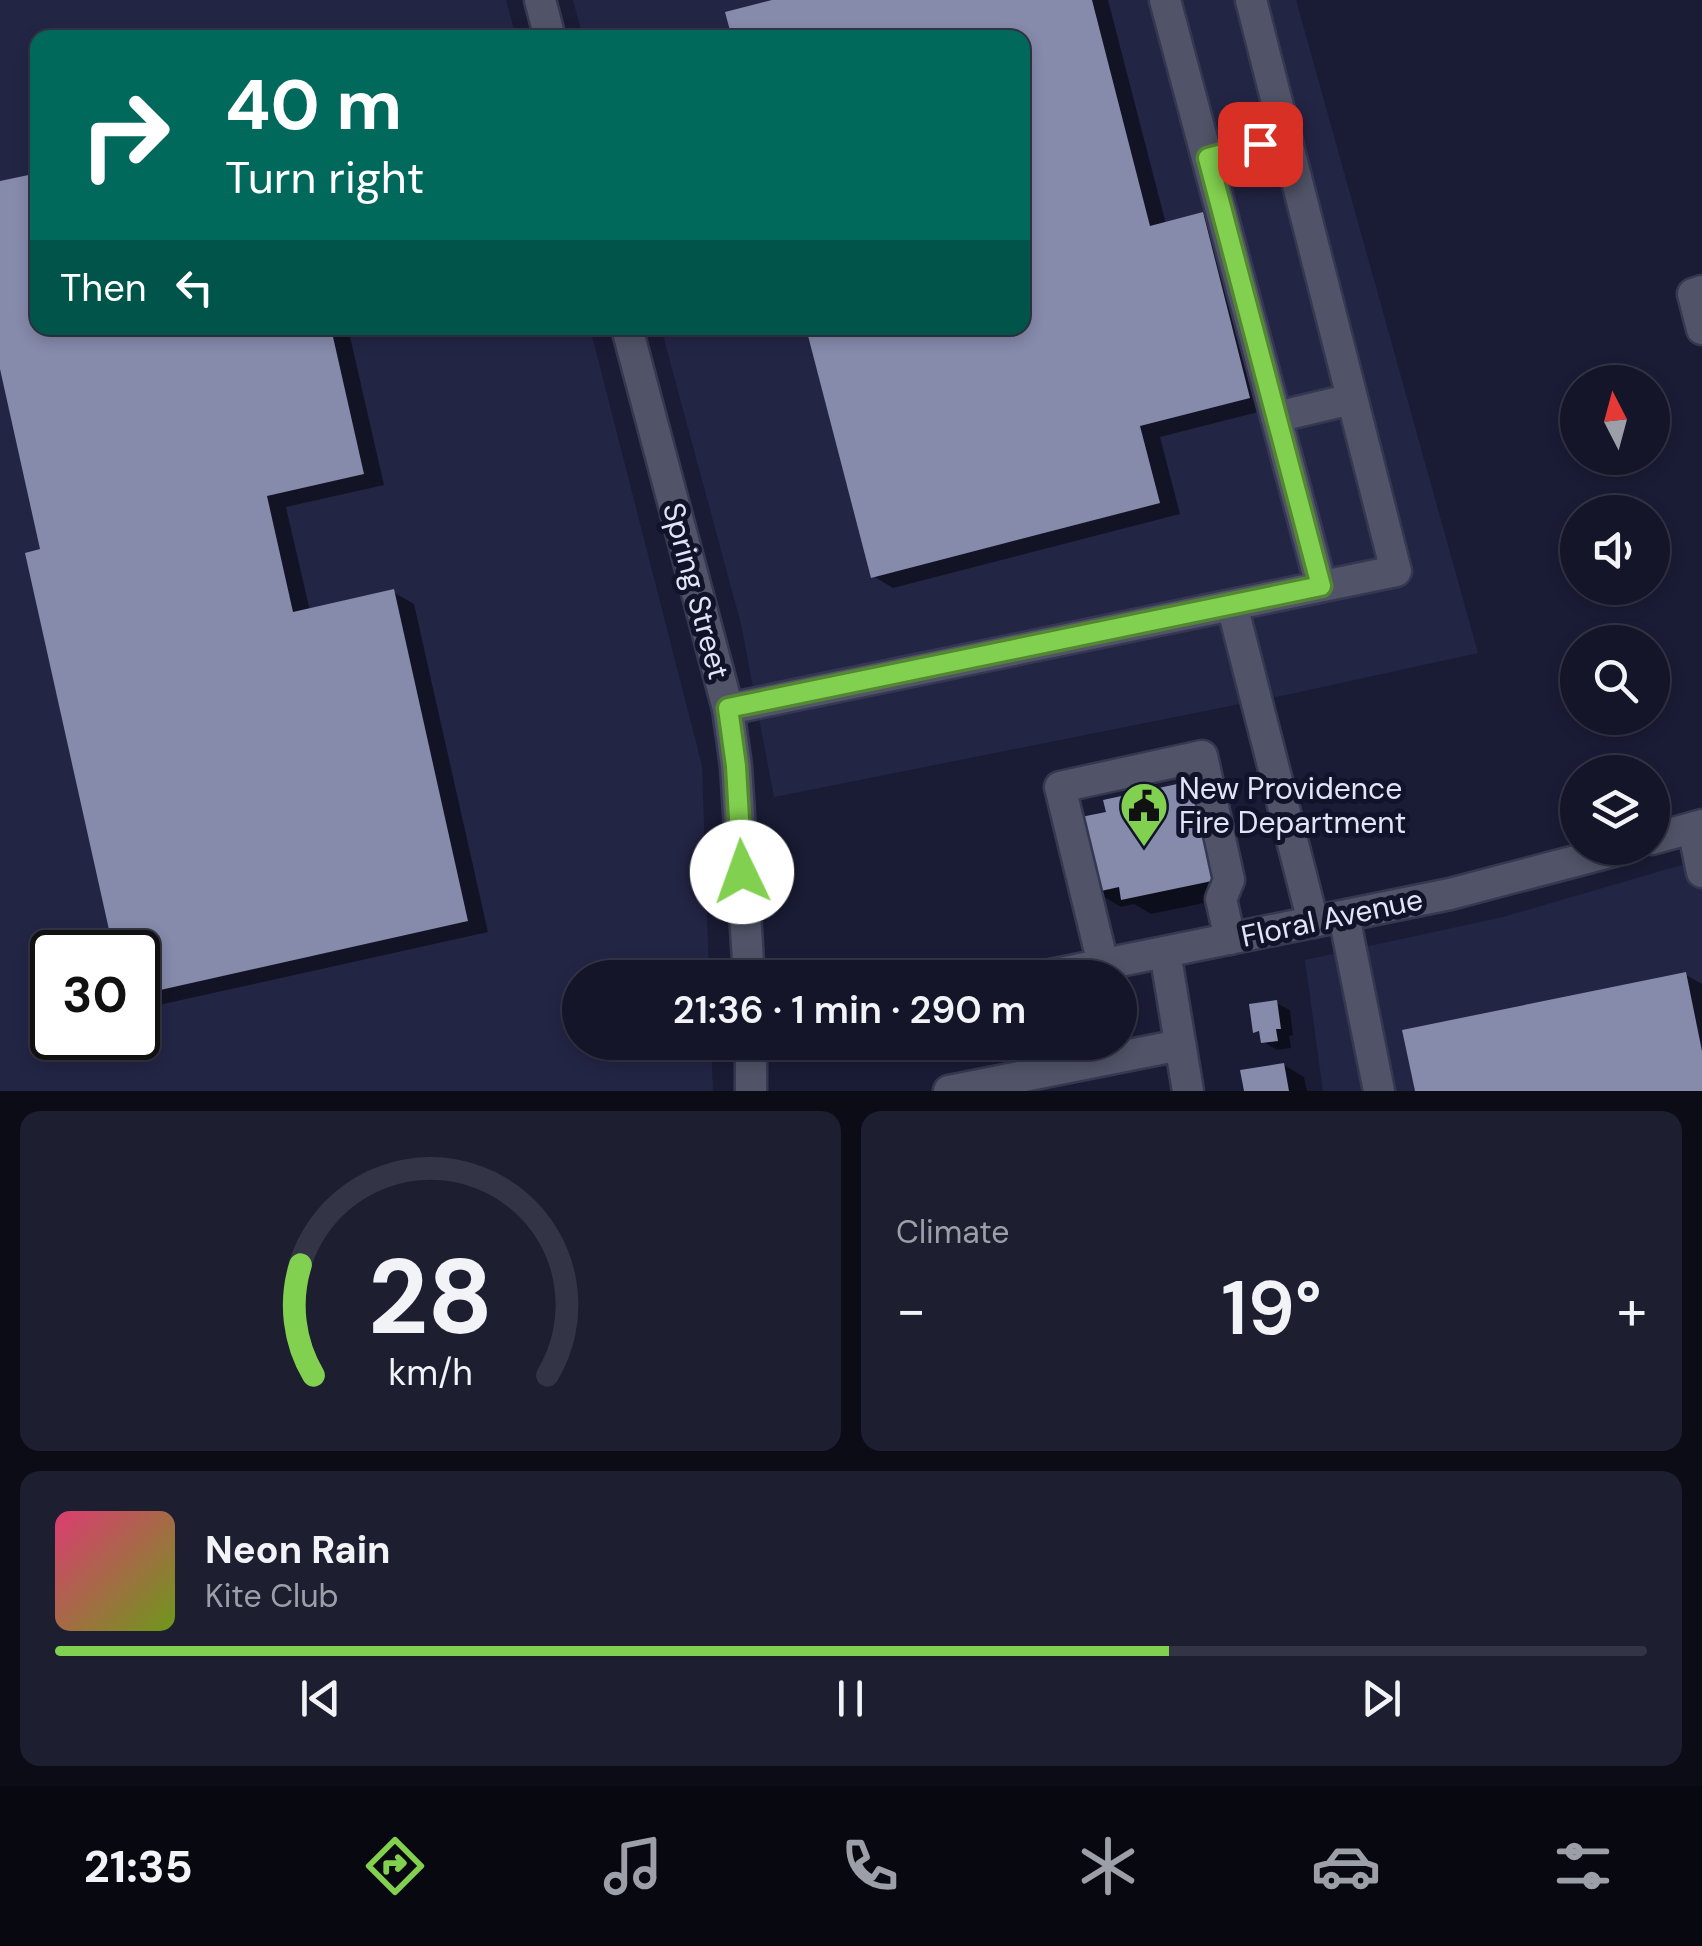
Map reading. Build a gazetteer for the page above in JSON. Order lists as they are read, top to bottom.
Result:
{
  "streets": {
    "street": ["Spring Street", "Floral Avenue"]
  },
  "places": {
    "public building": ["New Providence Fire Department"]
  },
  "north": "top",
  "page": {
    "turn": ["40 m", "Turn right"],
    "then": "Then",
    "limit": "30",
    "trip": "21:36 · 1 min · 290 m",
    "tile": "Climate",
    "heat": ["−", "19°", "+"],
    "song": ["Neon Rain", "Kite Club"],
    "tabs": "21:35",
    "gauge": ["28", "km/h"]
  }
}
